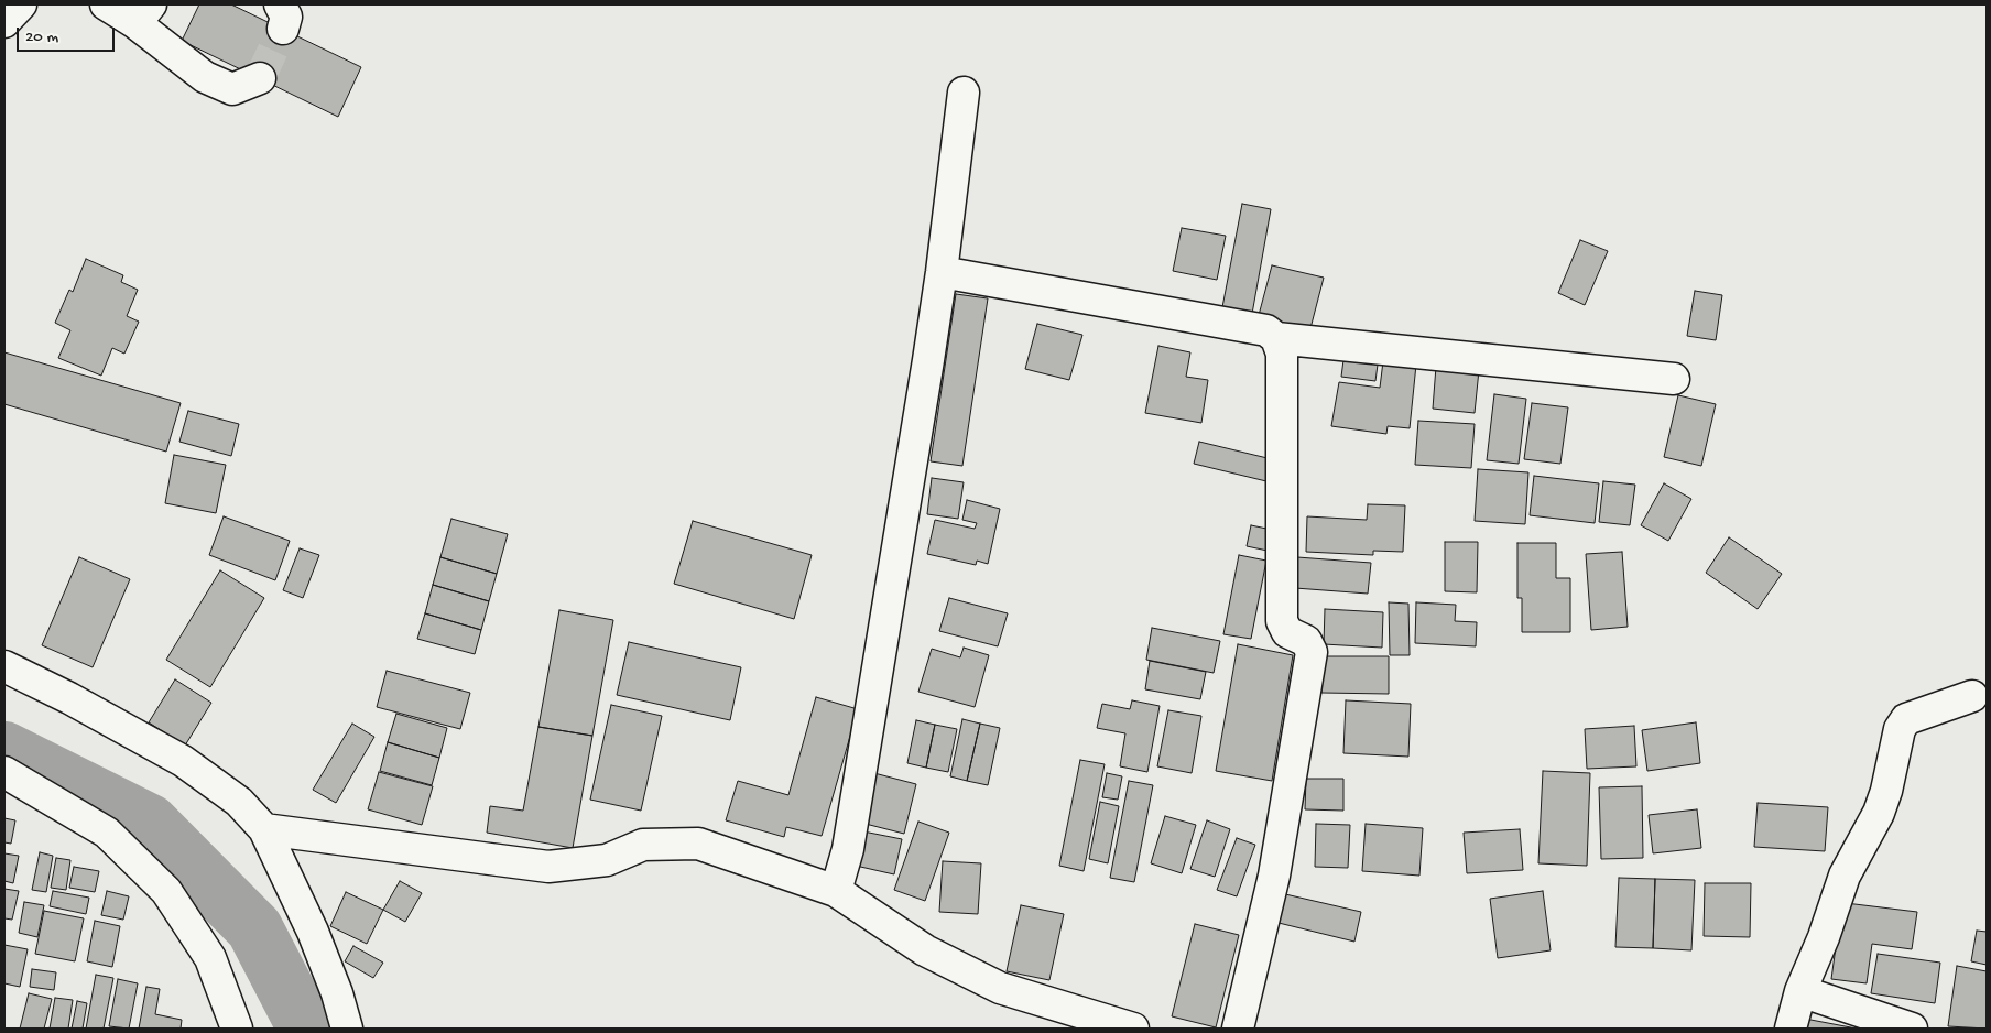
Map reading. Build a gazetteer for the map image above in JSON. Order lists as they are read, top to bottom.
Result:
{
  "scale_bar": "20 m"
}
